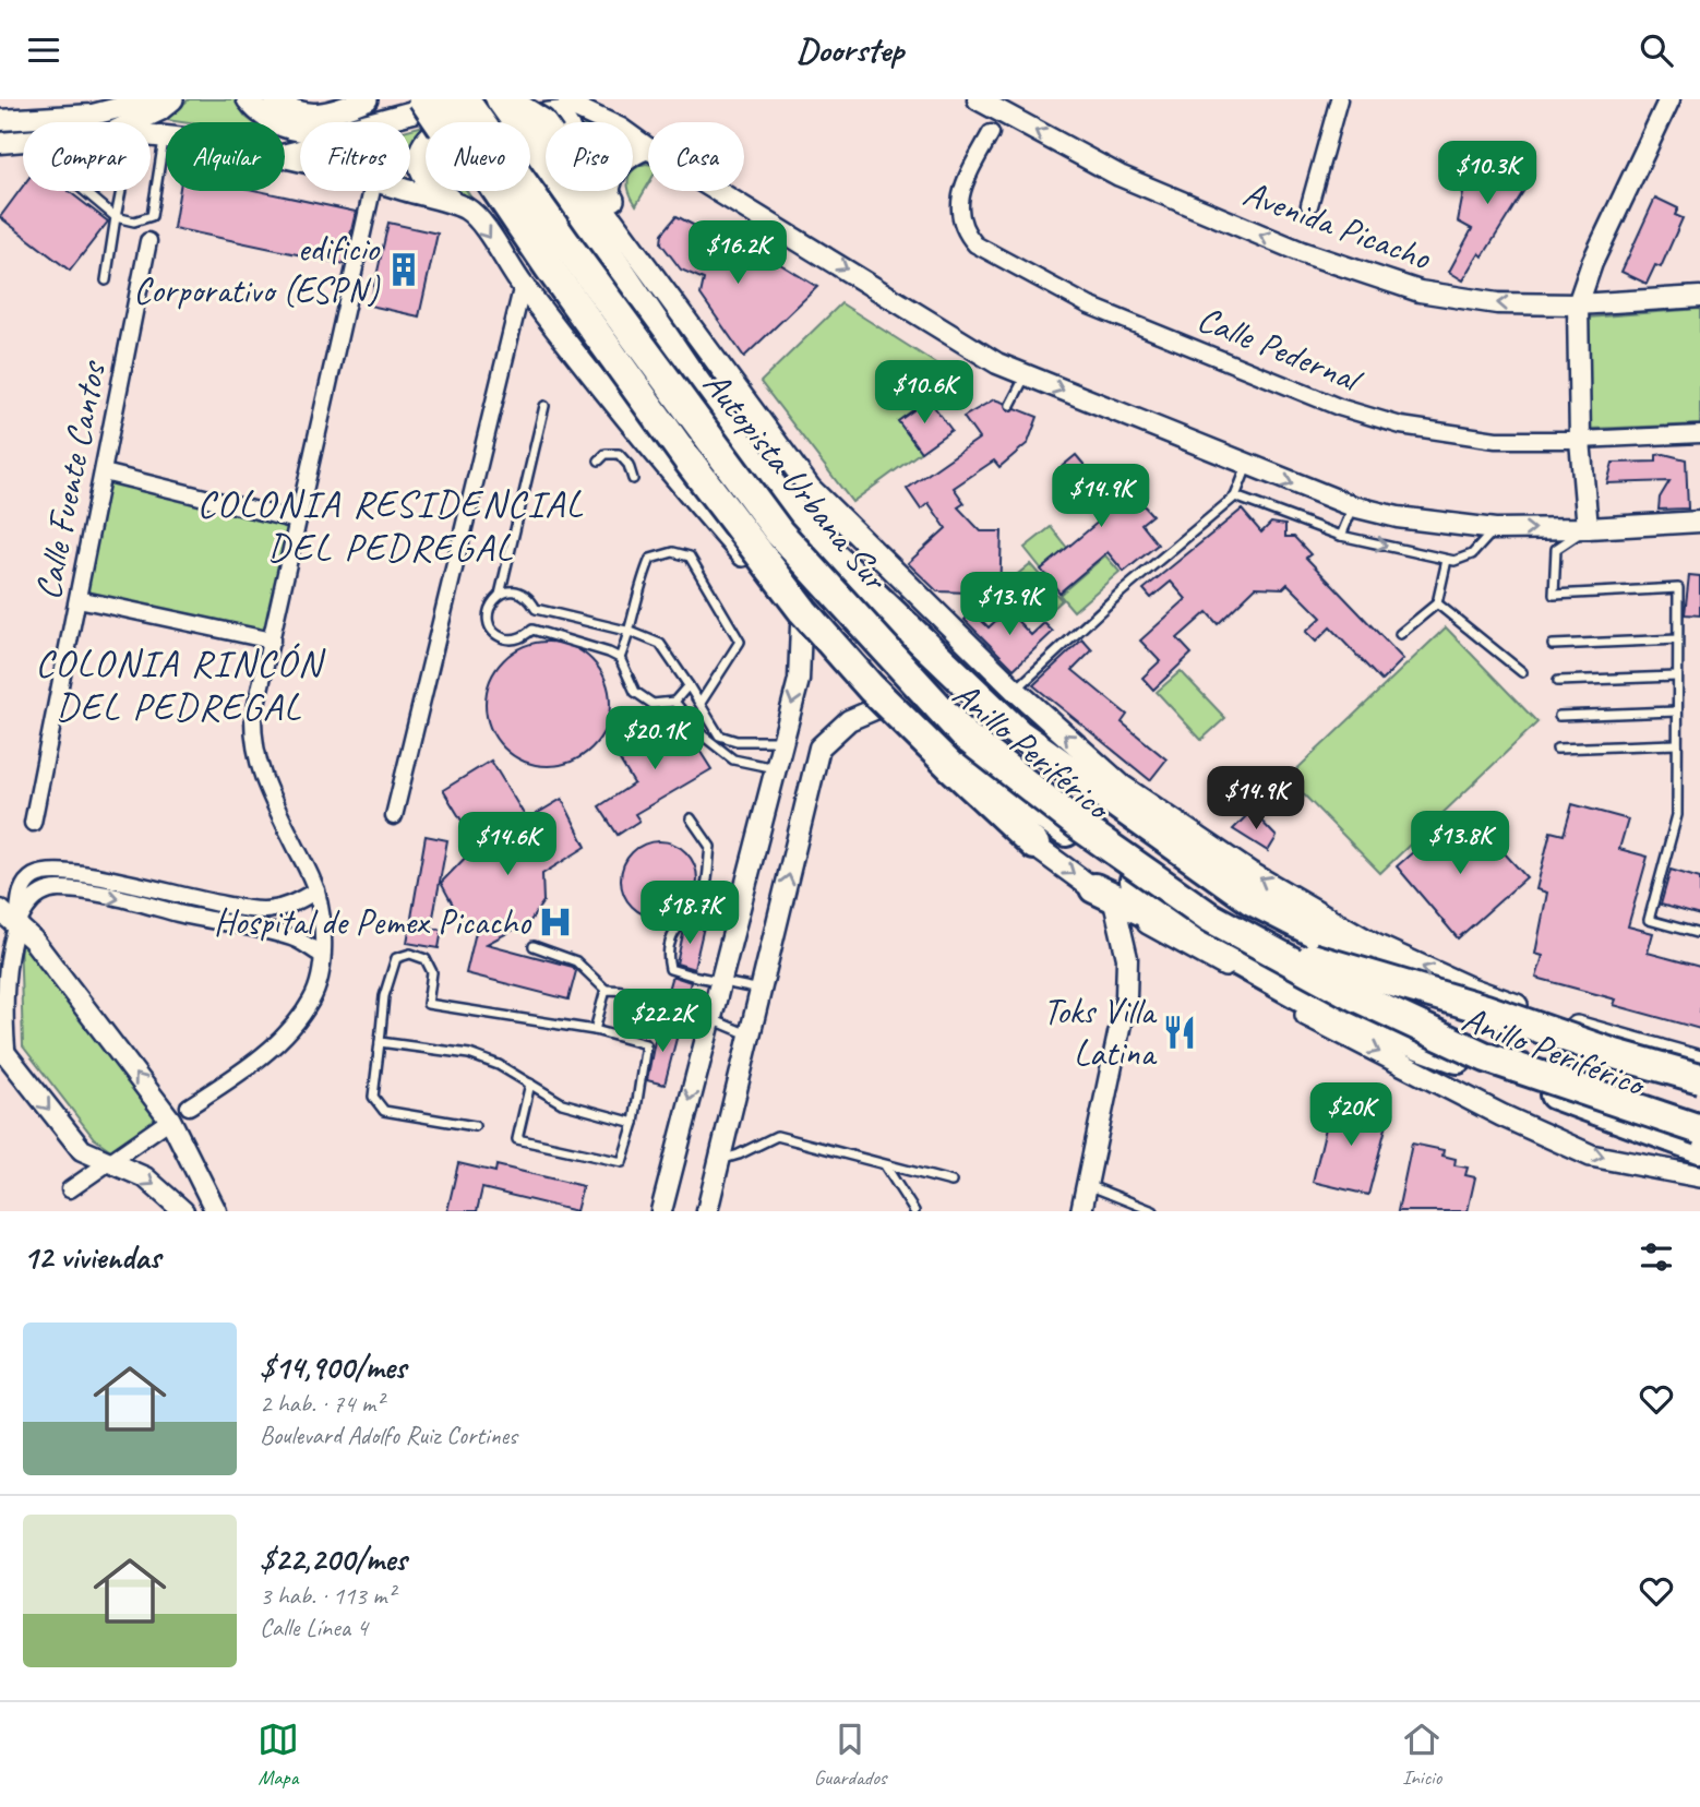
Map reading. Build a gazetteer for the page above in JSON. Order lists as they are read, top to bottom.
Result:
{
  "streets": {
    "highway": ["Autopista Urbana Sur", "Anillo Periférico"],
    "street": ["Avenida Picacho", "Calle Pedernal", "Calle Fuente Cantos"]
  },
  "crossings": [
    ["Autopista Urbana Sur", "Anillo Periférico"]
  ],
  "one_way": ["Avenida Picacho"],
  "districts": ["COLONIA RESIDENCIAL DEL PEDREGAL", "COLONIA RINCÓN DEL PEDREGAL"],
  "places": {
    "building": ["edificio Corporativo (ESPN)"],
    "hospital": ["Hospital de Pemex Picacho"],
    "restaurant": ["Toks Villa Latina"]
  },
  "page": {
    "header": "Doorstep",
    "chip": [
      "Comprar",
      "Alquilar",
      "Filtros",
      "Nuevo",
      "Piso",
      "Casa"
    ],
    "price": [
      "$10.3K",
      "$16.2K",
      "$10.6K",
      "$14.9K",
      "$13.9K",
      "$20.1K",
      "$14.9K",
      "$13.8K",
      "$14.6K",
      "$18.7K",
      "$22.2K",
      "$20K"
    ],
    "heading": "12 viviendas",
    "list": [
      {
        "name": "$14,900/mes",
        "note": "2 hab. · 74 m² · Boulevard Adolfo Ruiz Cortines"
      },
      {
        "name": "$22,200/mes",
        "note": "3 hab. · 113 m² · Calle Línea 4"
      }
    ],
    "tabs": ["Mapa", "Guardados", "Inicio"]
  }
}
